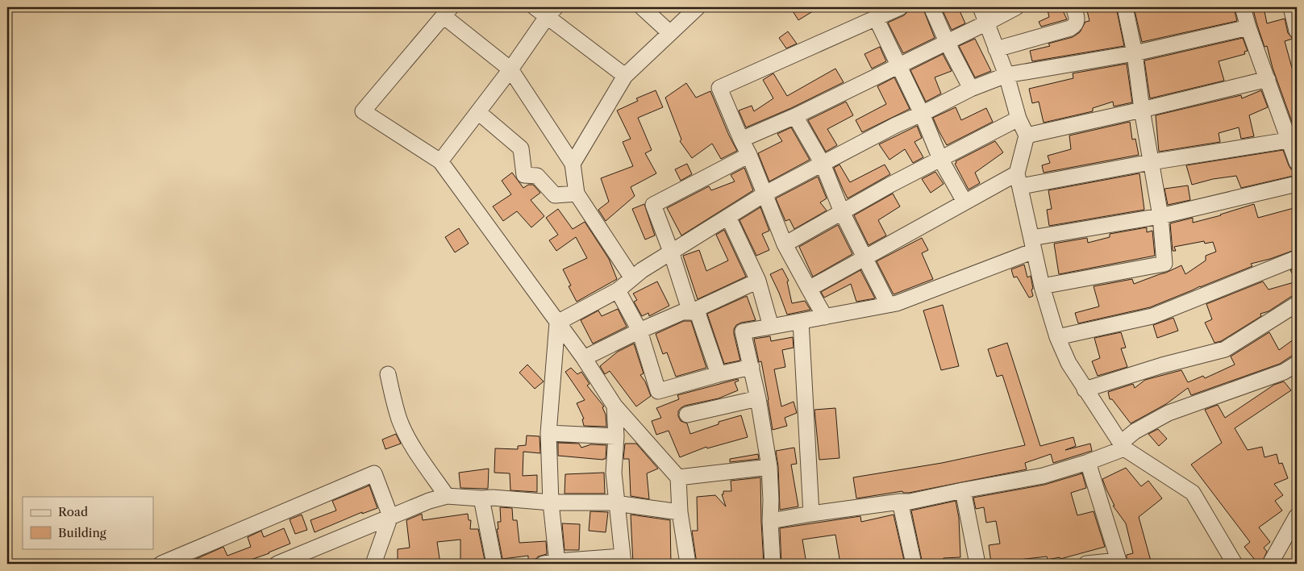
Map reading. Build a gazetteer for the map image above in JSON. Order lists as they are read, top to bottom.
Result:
{
  "legend": ["Road", "Building"]
}
